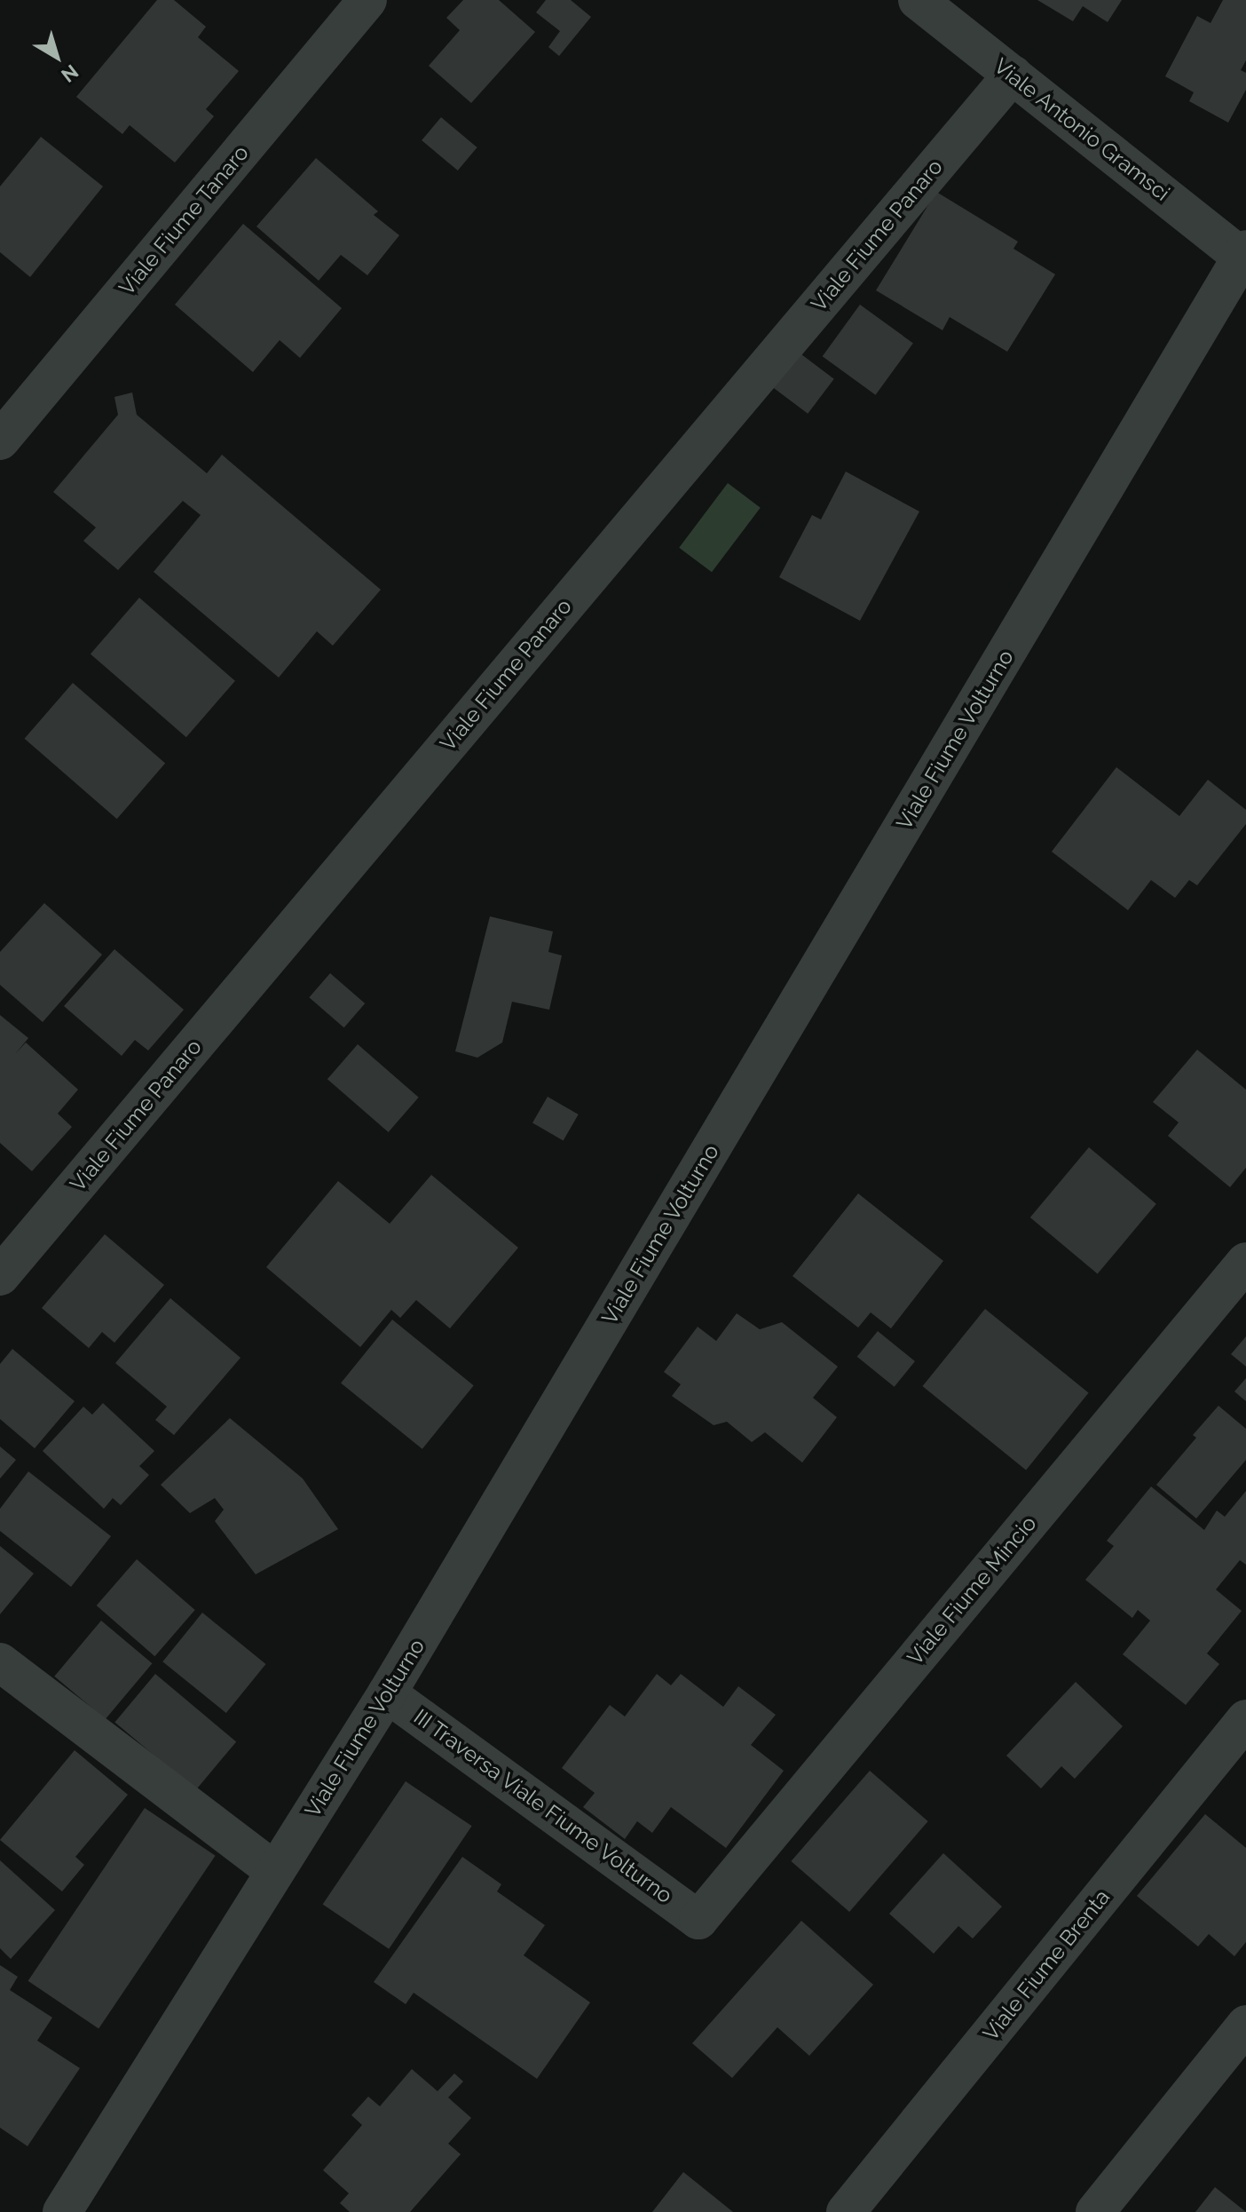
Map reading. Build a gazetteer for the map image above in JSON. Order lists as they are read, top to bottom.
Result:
{
  "streets": {
    "street": [
      "Viale Antonio Gramsci",
      "Viale Fiume Tanaro",
      "Viale Fiume Panaro",
      "Viale Fiume Volturno",
      "Viale Fiume Mincio",
      "III Traversa Viale Fiume Volturno",
      "Viale Fiume Brenta"
    ]
  },
  "crossings": [
    ["Viale Antonio Gramsci", "Viale Fiume Panaro"],
    ["Viale Antonio Gramsci", "Viale Fiume Volturno"],
    ["Viale Fiume Volturno", "III Traversa Viale Fiume Volturno"],
    ["Viale Fiume Mincio", "III Traversa Viale Fiume Volturno"]
  ],
  "north": "bottom right"
}
